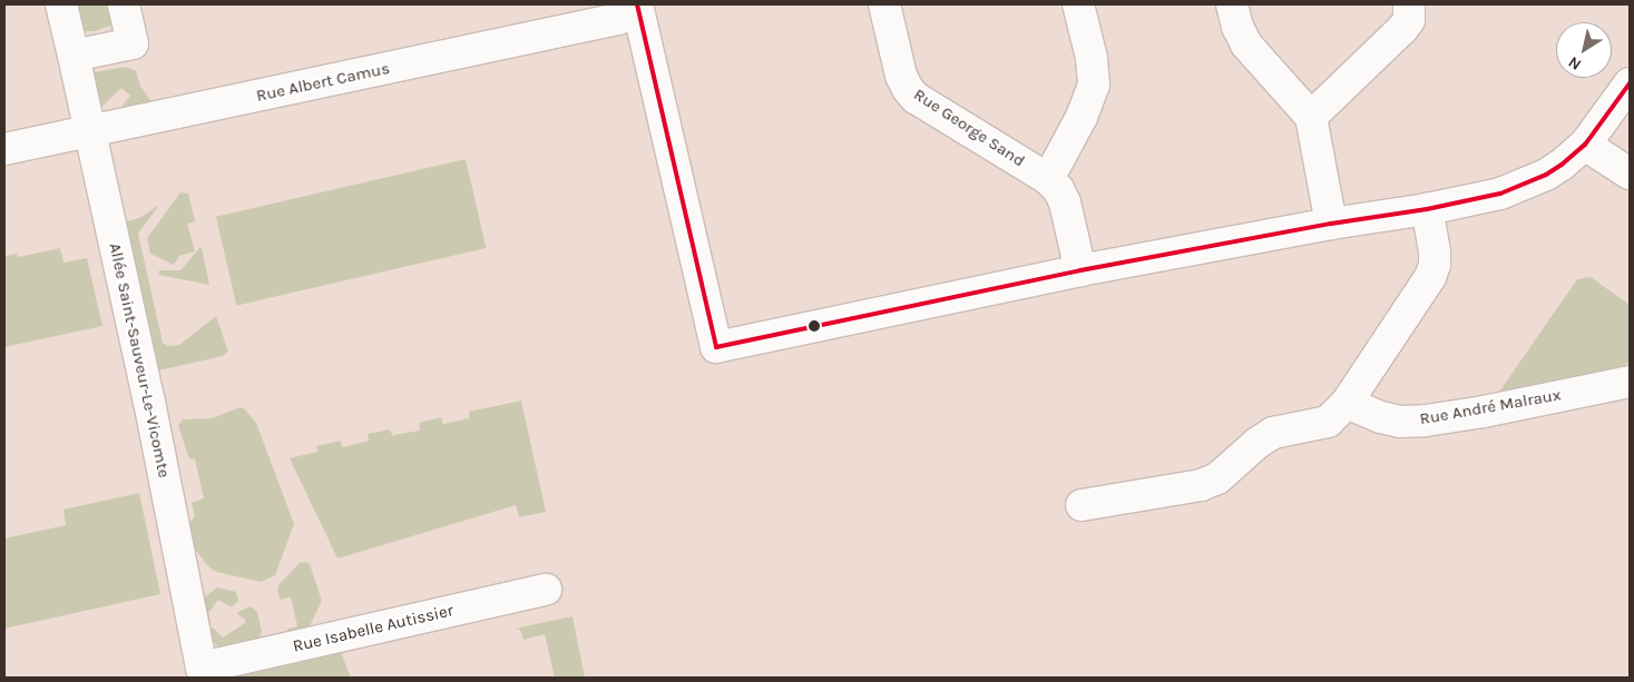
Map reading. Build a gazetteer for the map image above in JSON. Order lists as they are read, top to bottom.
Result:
{
  "streets": {
    "street": [
      "Rue Albert Camus",
      "Rue George Sand",
      "Allée Saint-Sauveur-Le-Vicomte",
      "Rue André Malraux",
      "Rue Isabelle Autissier"
    ]
  },
  "crossings": [
    ["Rue Albert Camus", "Allée Saint-Sauveur-Le-Vicomte"],
    ["Allée Saint-Sauveur-Le-Vicomte", "Rue Isabelle Autissier"]
  ],
  "north": "bottom left"
}
